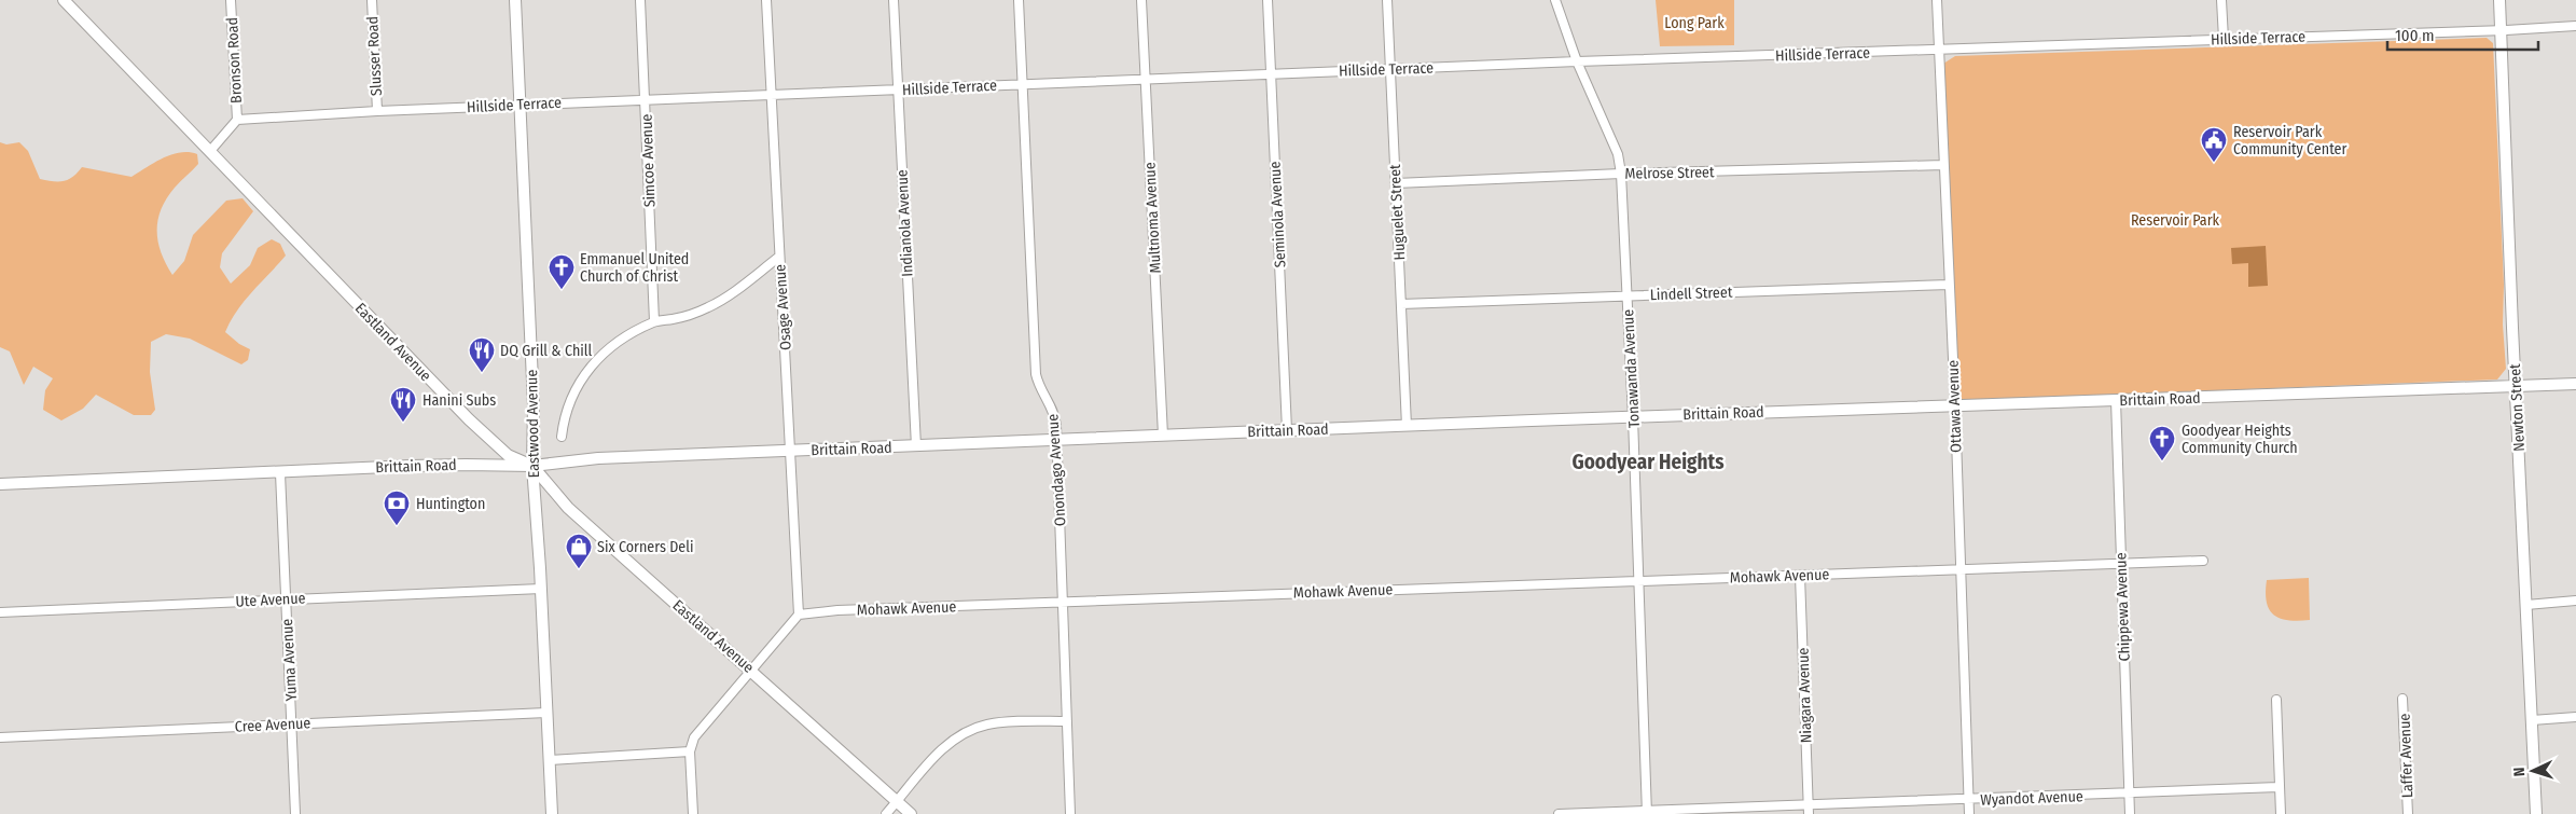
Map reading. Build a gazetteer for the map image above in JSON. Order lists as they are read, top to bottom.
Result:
{
  "streets": {
    "street": [
      "Hillside Terrace",
      "Slusser Road",
      "Bronson Road",
      "Simcoe Avenue",
      "Melrose Street",
      "Huguelet Street",
      "Seminola Avenue",
      "Multnoma Avenue",
      "Indianola Avenue",
      "Lindell Street",
      "Osage Avenue",
      "Eastland Avenue",
      "Tonawanda Avenue",
      "Brittain Road",
      "Ottawa Avenue",
      "Newton Street",
      "Eastwood Avenue",
      "Onondago Avenue",
      "Mohawk Avenue",
      "Ute Avenue",
      "Chippewa Avenue",
      "Yuma Avenue",
      "Niagara Avenue",
      "Cree Avenue",
      "Laffer Avenue",
      "Wyandot Avenue"
    ]
  },
  "crossings": [
    ["Hillside Terrace", "Slusser Road"],
    ["Hillside Terrace", "Bronson Road"],
    ["Hillside Terrace", "Simcoe Avenue"],
    ["Hillside Terrace", "Huguelet Street"],
    ["Hillside Terrace", "Seminola Avenue"],
    ["Hillside Terrace", "Multnoma Avenue"],
    ["Hillside Terrace", "Indianola Avenue"],
    ["Hillside Terrace", "Osage Avenue"],
    ["Hillside Terrace", "Tonawanda Avenue"],
    ["Hillside Terrace", "Ottawa Avenue"],
    ["Hillside Terrace", "Newton Street"],
    ["Hillside Terrace", "Eastwood Avenue"],
    ["Hillside Terrace", "Onondago Avenue"],
    ["Melrose Street", "Huguelet Street"],
    ["Melrose Street", "Tonawanda Avenue"],
    ["Melrose Street", "Ottawa Avenue"],
    ["Huguelet Street", "Lindell Street"],
    ["Huguelet Street", "Brittain Road"],
    ["Seminola Avenue", "Brittain Road"],
    ["Multnoma Avenue", "Brittain Road"],
    ["Indianola Avenue", "Brittain Road"],
    ["Lindell Street", "Tonawanda Avenue"],
    ["Lindell Street", "Ottawa Avenue"],
    ["Osage Avenue", "Brittain Road"],
    ["Osage Avenue", "Mohawk Avenue"],
    ["Eastland Avenue", "Brittain Road"],
    ["Eastland Avenue", "Eastwood Avenue"],
    ["Tonawanda Avenue", "Brittain Road"],
    ["Tonawanda Avenue", "Mohawk Avenue"],
    ["Tonawanda Avenue", "Wyandot Avenue"],
    ["Brittain Road", "Ottawa Avenue"],
    ["Brittain Road", "Newton Street"],
    ["Brittain Road", "Eastwood Avenue"],
    ["Brittain Road", "Onondago Avenue"],
    ["Brittain Road", "Chippewa Avenue"],
    ["Brittain Road", "Yuma Avenue"],
    ["Ottawa Avenue", "Mohawk Avenue"],
    ["Ottawa Avenue", "Wyandot Avenue"],
    ["Eastwood Avenue", "Ute Avenue"],
    ["Eastwood Avenue", "Cree Avenue"],
    ["Onondago Avenue", "Mohawk Avenue"],
    ["Mohawk Avenue", "Chippewa Avenue"],
    ["Mohawk Avenue", "Niagara Avenue"],
    ["Ute Avenue", "Yuma Avenue"],
    ["Chippewa Avenue", "Wyandot Avenue"],
    ["Yuma Avenue", "Cree Avenue"],
    ["Niagara Avenue", "Wyandot Avenue"]
  ],
  "districts": ["Goodyear Heights"],
  "parks": ["Long Park", "Reservoir Park"],
  "places": {
    "public building": ["Reservoir Park Community Center"],
    "church": ["Emmanuel United Church of Christ", "Goodyear Heights Community Church"],
    "restaurant": ["DQ Grill & Chill", "Hanini Subs"],
    "bank": ["Huntington"],
    "shop": ["Six Corners Deli"]
  },
  "scale_bar": "100 m",
  "north": "left"
}
